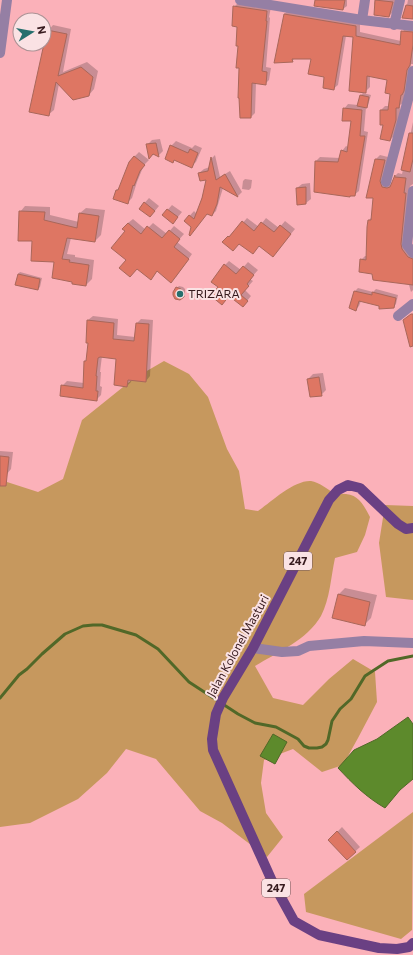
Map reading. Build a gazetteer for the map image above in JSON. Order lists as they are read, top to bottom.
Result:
{
  "streets": {
    "main road": ["247", "Jalan Kolonel Masturi"]
  },
  "places": ["TRIZARA"],
  "north": "right"
}
